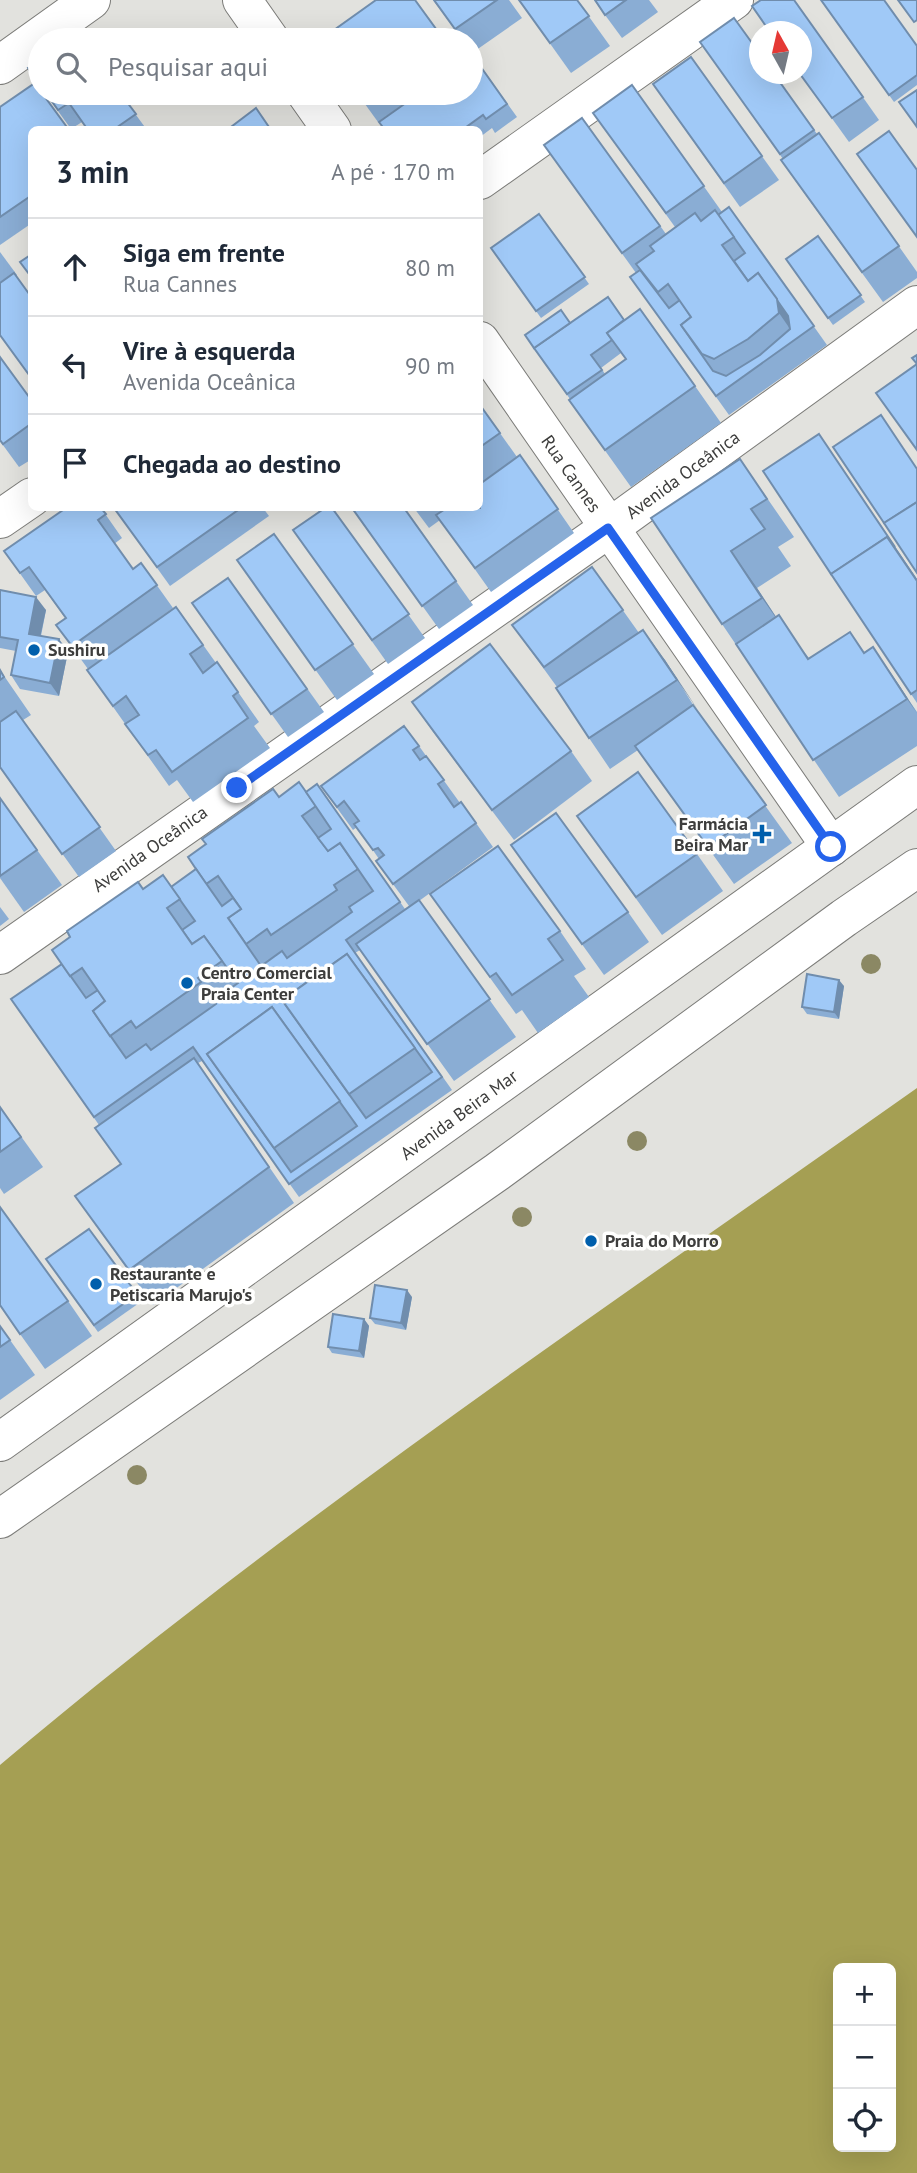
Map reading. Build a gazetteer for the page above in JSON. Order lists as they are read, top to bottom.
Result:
{
  "streets": {
    "street": ["Rua Cannes", "Avenida Oceânica", "Avenida Beira Mar"]
  },
  "crossings": [
    ["Rua Cannes", "Avenida Oceânica"],
    ["Rua Cannes", "Avenida Beira Mar"]
  ],
  "places": {
    "other": [
      "Sushiru",
      "Centro Comercial Praia Center",
      "Praia do Morro",
      "Restaurante e Petiscaria Marujo's"
    ],
    "health": ["Farmácia Beira Mar"]
  },
  "north": "top",
  "page": {
    "search": "Pesquisar aqui",
    "heading": ["3 min", "A pé · 170 m"],
    "list": [
      ["Siga em frente", "Rua Cannes", "80 m"],
      ["Vire à esquerda", "Avenida Oceânica", "90 m"],
      "Chegada ao destino"
    ],
    "map_buttons": ["+", "−"]
  }
}
